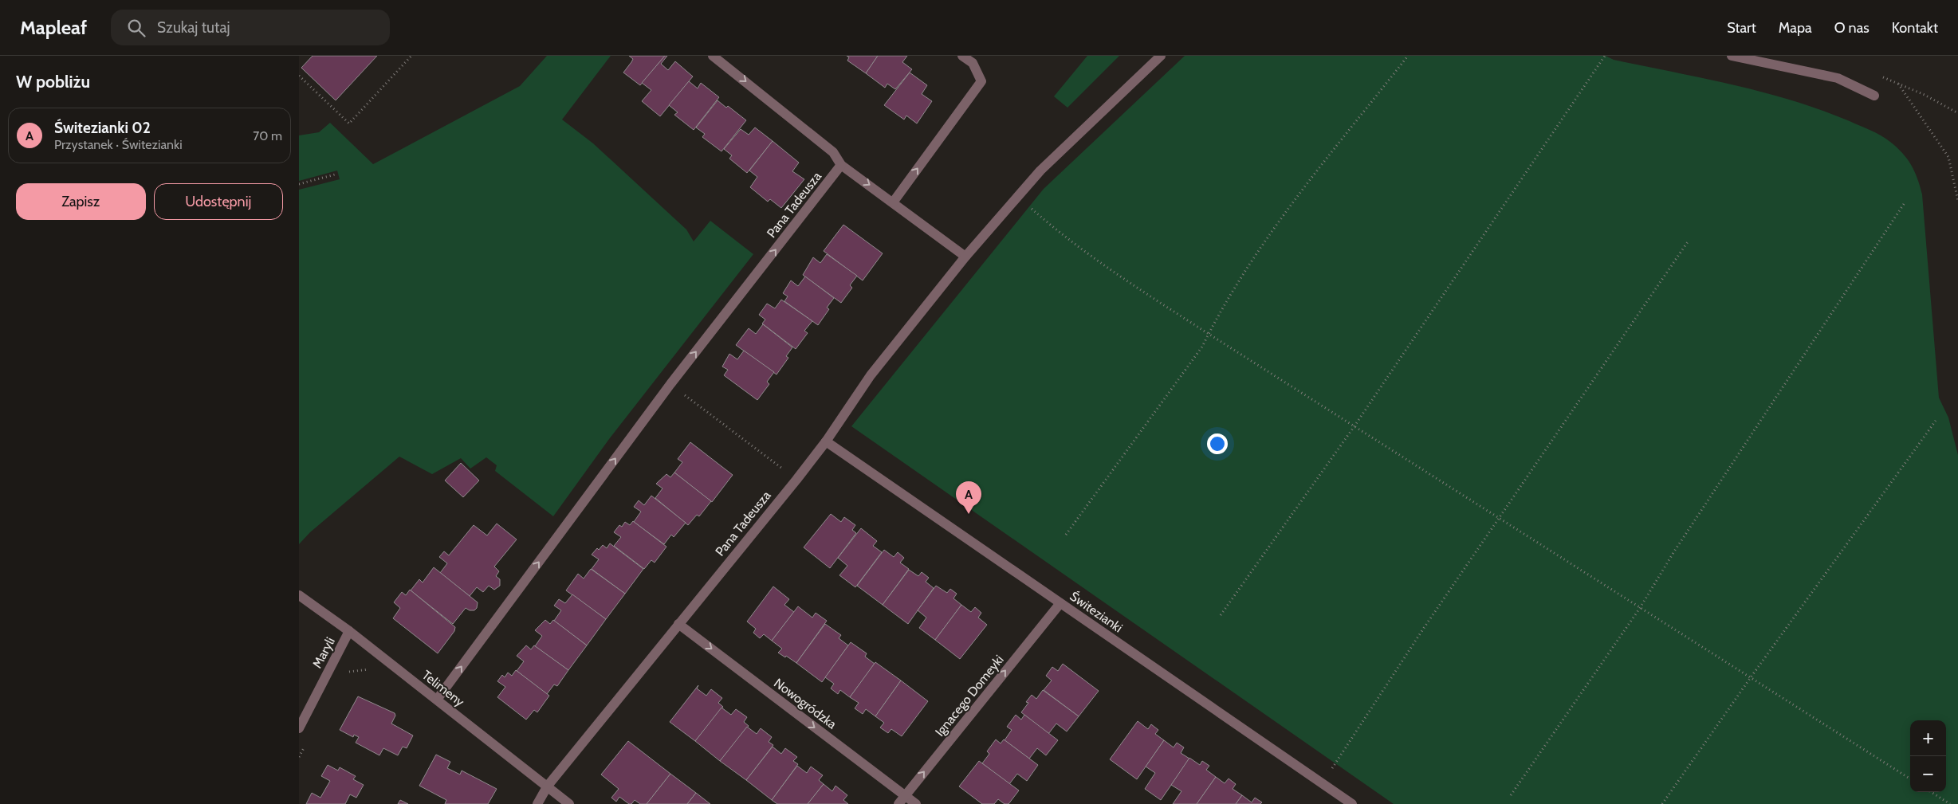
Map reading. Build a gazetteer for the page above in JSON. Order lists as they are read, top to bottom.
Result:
{
  "streets": {
    "street": [
      "Pana Tadeusza",
      "Świtezianki",
      "Maryli",
      "Telimeny",
      "Ignacego Domeyki",
      "Nowogródzka"
    ]
  },
  "crossings": [
    ["Pana Tadeusza", "Świtezianki"],
    ["Pana Tadeusza", "Telimeny"],
    ["Pana Tadeusza", "Nowogródzka"],
    ["Świtezianki", "Ignacego Domeyki"],
    ["Maryli", "Telimeny"],
    ["Ignacego Domeyki", "Nowogródzka"]
  ],
  "one_way": ["Pana Tadeusza", "Ignacego Domeyki", "Nowogródzka"],
  "page": {
    "header": "Mapleaf",
    "search": "Szukaj tutaj",
    "nav": [
      "Start",
      "Mapa",
      "O nas",
      "Kontakt"
    ],
    "heading": "W pobliżu",
    "list": [
      {
        "mark": "A",
        "name": "Świtezianki 02",
        "note": "Przystanek · Świtezianki",
        "value": "70 m"
      }
    ],
    "buttons": ["Zapisz", "Udostępnij"],
    "pins": "A",
    "map_buttons": ["+", "−"]
  }
}
